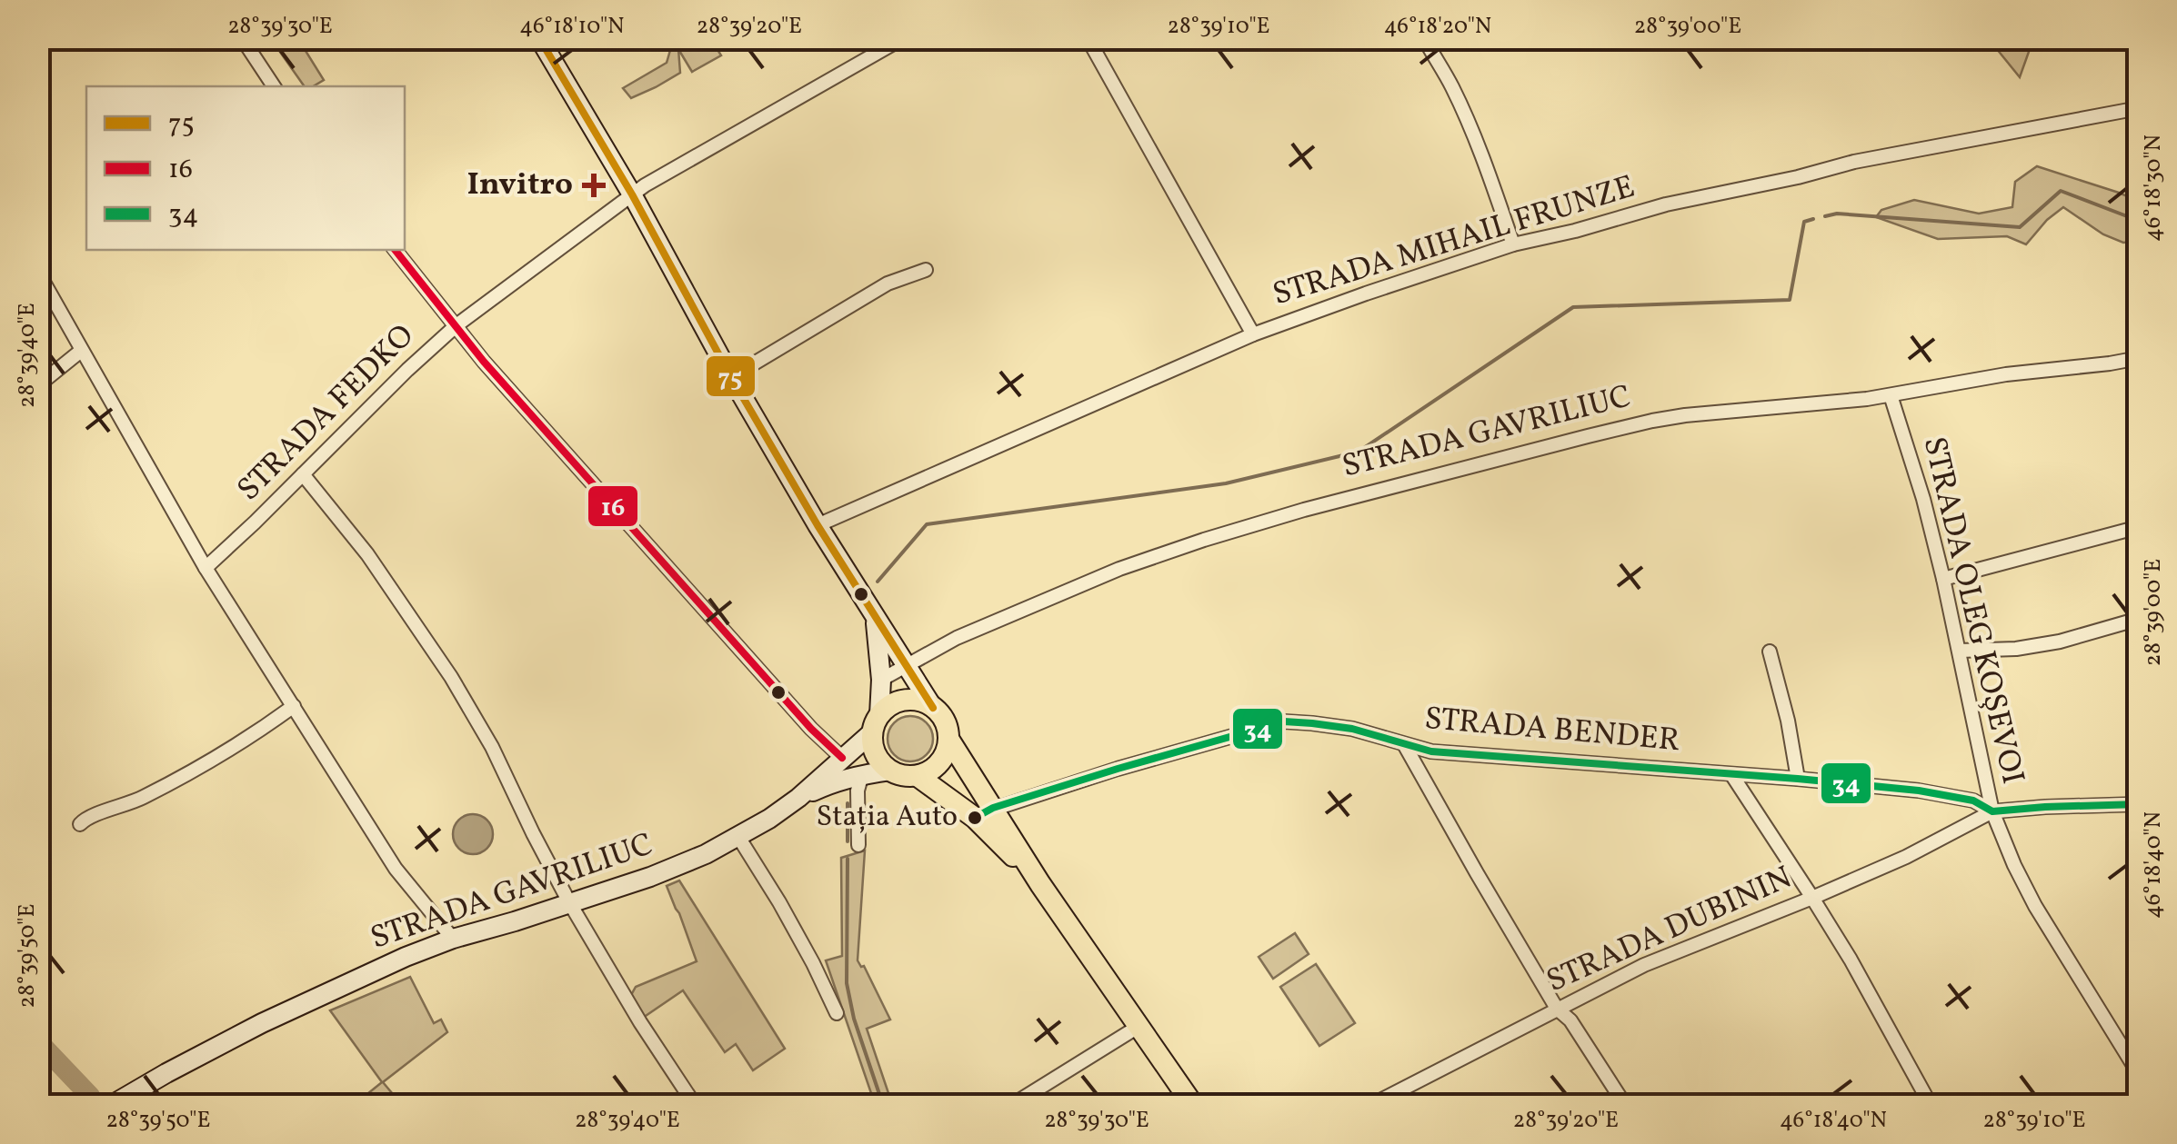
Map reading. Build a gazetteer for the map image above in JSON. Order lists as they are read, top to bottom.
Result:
{
  "streets": {
    "street": [
      "STRADA MIHAIL FRUNZE",
      "STRADA FEDKO",
      "STRADA GAVRILIUC",
      "STRADA OLEG KOŞEVOI",
      "STRADA BENDER",
      "STRADA DUBININ"
    ]
  },
  "crossings": [
    ["STRADA GAVRILIUC", "STRADA OLEG KOŞEVOI"],
    ["STRADA OLEG KOŞEVOI", "STRADA BENDER"],
    ["STRADA OLEG KOŞEVOI", "STRADA DUBININ"],
    ["STRADA BENDER", "STRADA DUBININ"]
  ],
  "places": {
    "health": ["Invitro"],
    "other": ["Stația Auto"]
  },
  "lines": ["transit line 75", "transit line 16", "transit line 34"],
  "legend": ["75", "16", "34"],
  "coordinates": [
    "28°39'30\"E",
    "46°18'10\"N",
    "28°39'20\"E",
    "28°39'10\"E",
    "46°18'20\"N",
    "28°39'00\"E",
    "46°18'30\"N",
    "28°39'40\"E",
    "46°18'40\"N",
    "28°39'50\"E"
  ]
}
